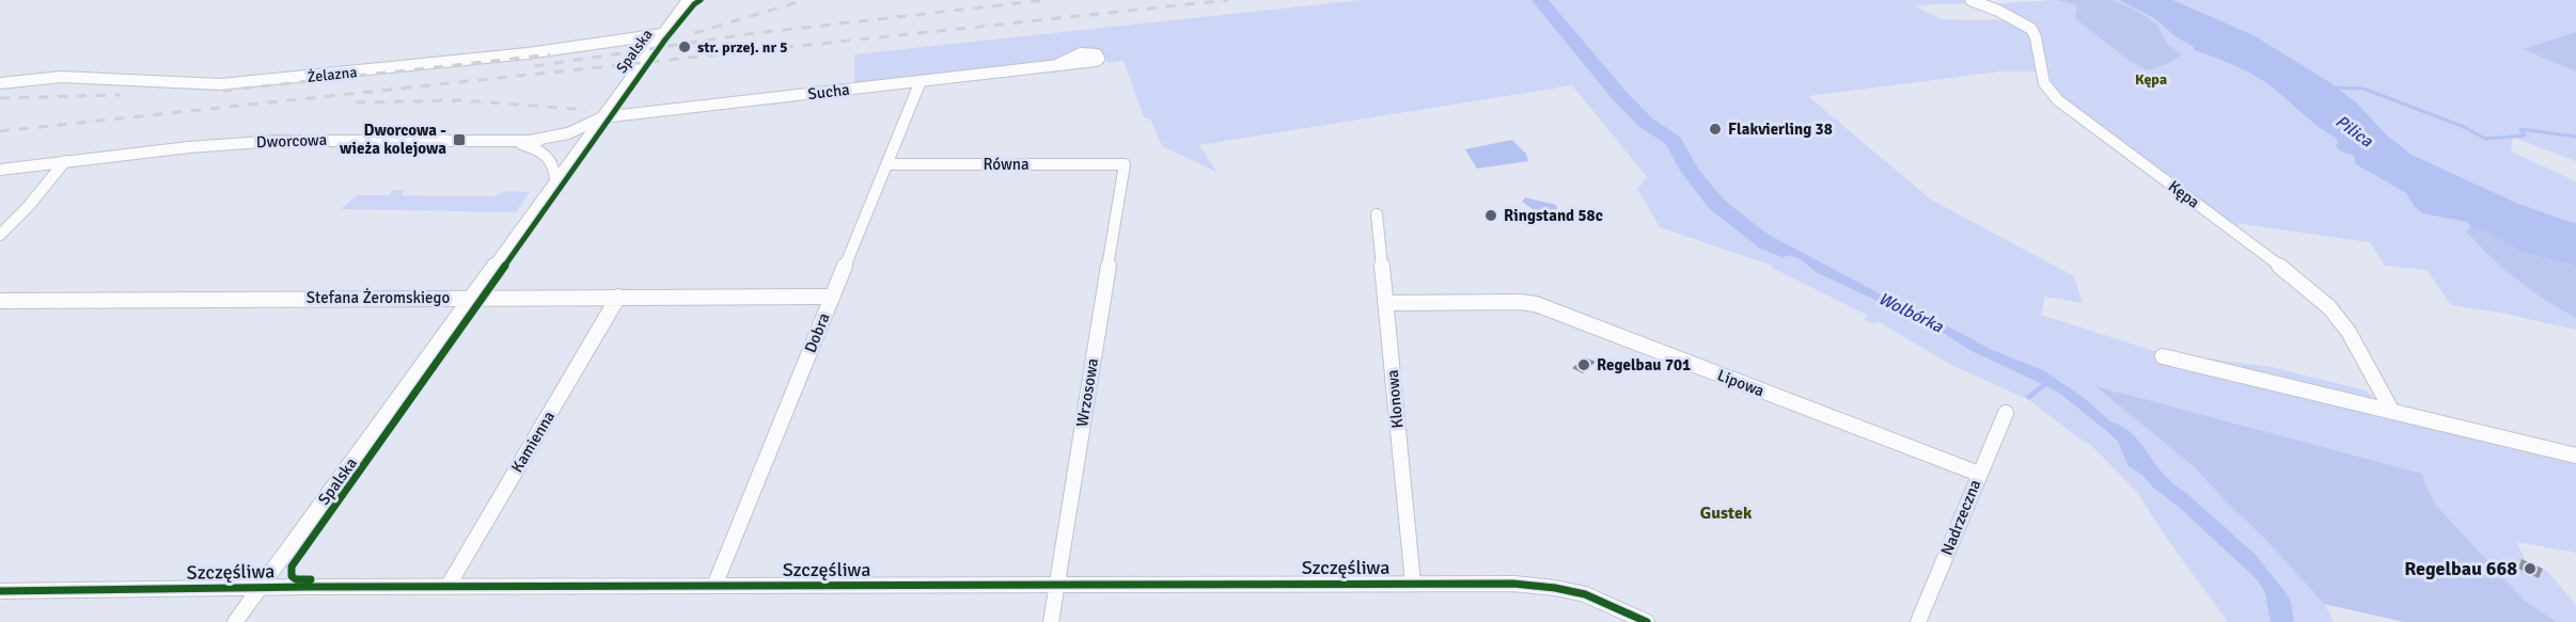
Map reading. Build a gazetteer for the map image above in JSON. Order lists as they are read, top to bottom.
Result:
{
  "streets": {
    "street": [
      "Spalska",
      "Żelazna",
      "Sucha",
      "Dworcowa",
      "Równa",
      "Kępa",
      "Stefana Żeromskiego",
      "Dobra",
      "Lipowa",
      "Wrzosowa",
      "Klonowa",
      "Kamienna",
      "Nadrzeczna",
      "Szczęśliwa"
    ]
  },
  "crossings": [
    ["Spalska", "Żelazna"],
    ["Spalska", "Sucha"],
    ["Spalska", "Dworcowa"],
    ["Spalska", "Stefana Żeromskiego"],
    ["Spalska", "Szczęśliwa"],
    ["Sucha", "Dobra"],
    ["Równa", "Dobra"],
    ["Równa", "Wrzosowa"],
    ["Stefana Żeromskiego", "Dobra"],
    ["Stefana Żeromskiego", "Kamienna"],
    ["Dobra", "Szczęśliwa"],
    ["Lipowa", "Klonowa"],
    ["Lipowa", "Nadrzeczna"],
    ["Wrzosowa", "Szczęśliwa"],
    ["Klonowa", "Szczęśliwa"],
    ["Kamienna", "Szczęśliwa"]
  ],
  "districts": ["Kępa", "Gustek"],
  "water": ["Pilica", "Wolbórka"],
  "places": {
    "other": [
      "str. przej. nr 5",
      "Flakvierling 38",
      "Ringstand 58c",
      "Regelbau 701",
      "Regelbau 668"
    ],
    "transit": ["Dworcowa - wieża kolejowa"]
  }
}
